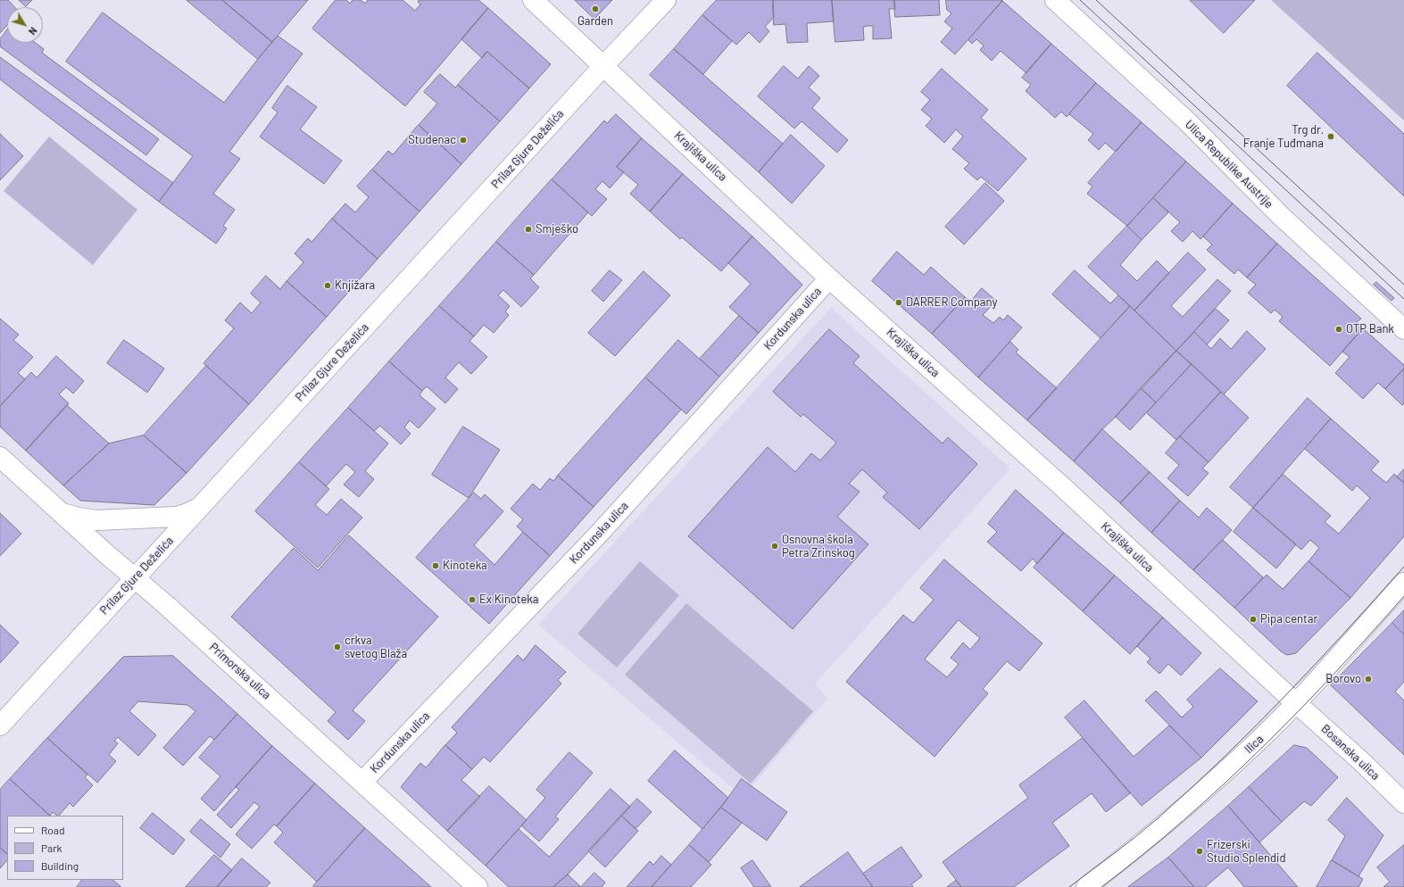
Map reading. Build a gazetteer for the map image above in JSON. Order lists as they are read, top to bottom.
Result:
{
  "streets": {
    "street": [
      "Prilaz Gjure Deželića",
      "Krajiška ulica",
      "Ulica Republike Austrije",
      "Kordunska ulica",
      "Primorska ulica",
      "Ilica",
      "Bosanska ulica"
    ]
  },
  "crossings": [
    ["Prilaz Gjure Deželića", "Krajiška ulica"],
    ["Prilaz Gjure Deželića", "Primorska ulica"],
    ["Krajiška ulica", "Kordunska ulica"],
    ["Krajiška ulica", "Ilica"],
    ["Krajiška ulica", "Bosanska ulica"],
    ["Kordunska ulica", "Primorska ulica"],
    ["Ilica", "Bosanska ulica"]
  ],
  "places": [
    "Garden",
    "Trg dr. Franje Tuđmana",
    "Studenac",
    "Smješko",
    "Knjižara",
    "DARRER Company",
    "OTP Bank",
    "Osnovna škola Petra Zrinskog",
    "Kinoteka",
    "Ex Kinoteka",
    "Pipa centar",
    "crkva svetog Blaža",
    "Borovo",
    "Frizerski Studio Splendid"
  ],
  "legend": ["Road", "Park", "Building"],
  "north": "bottom right"
}
